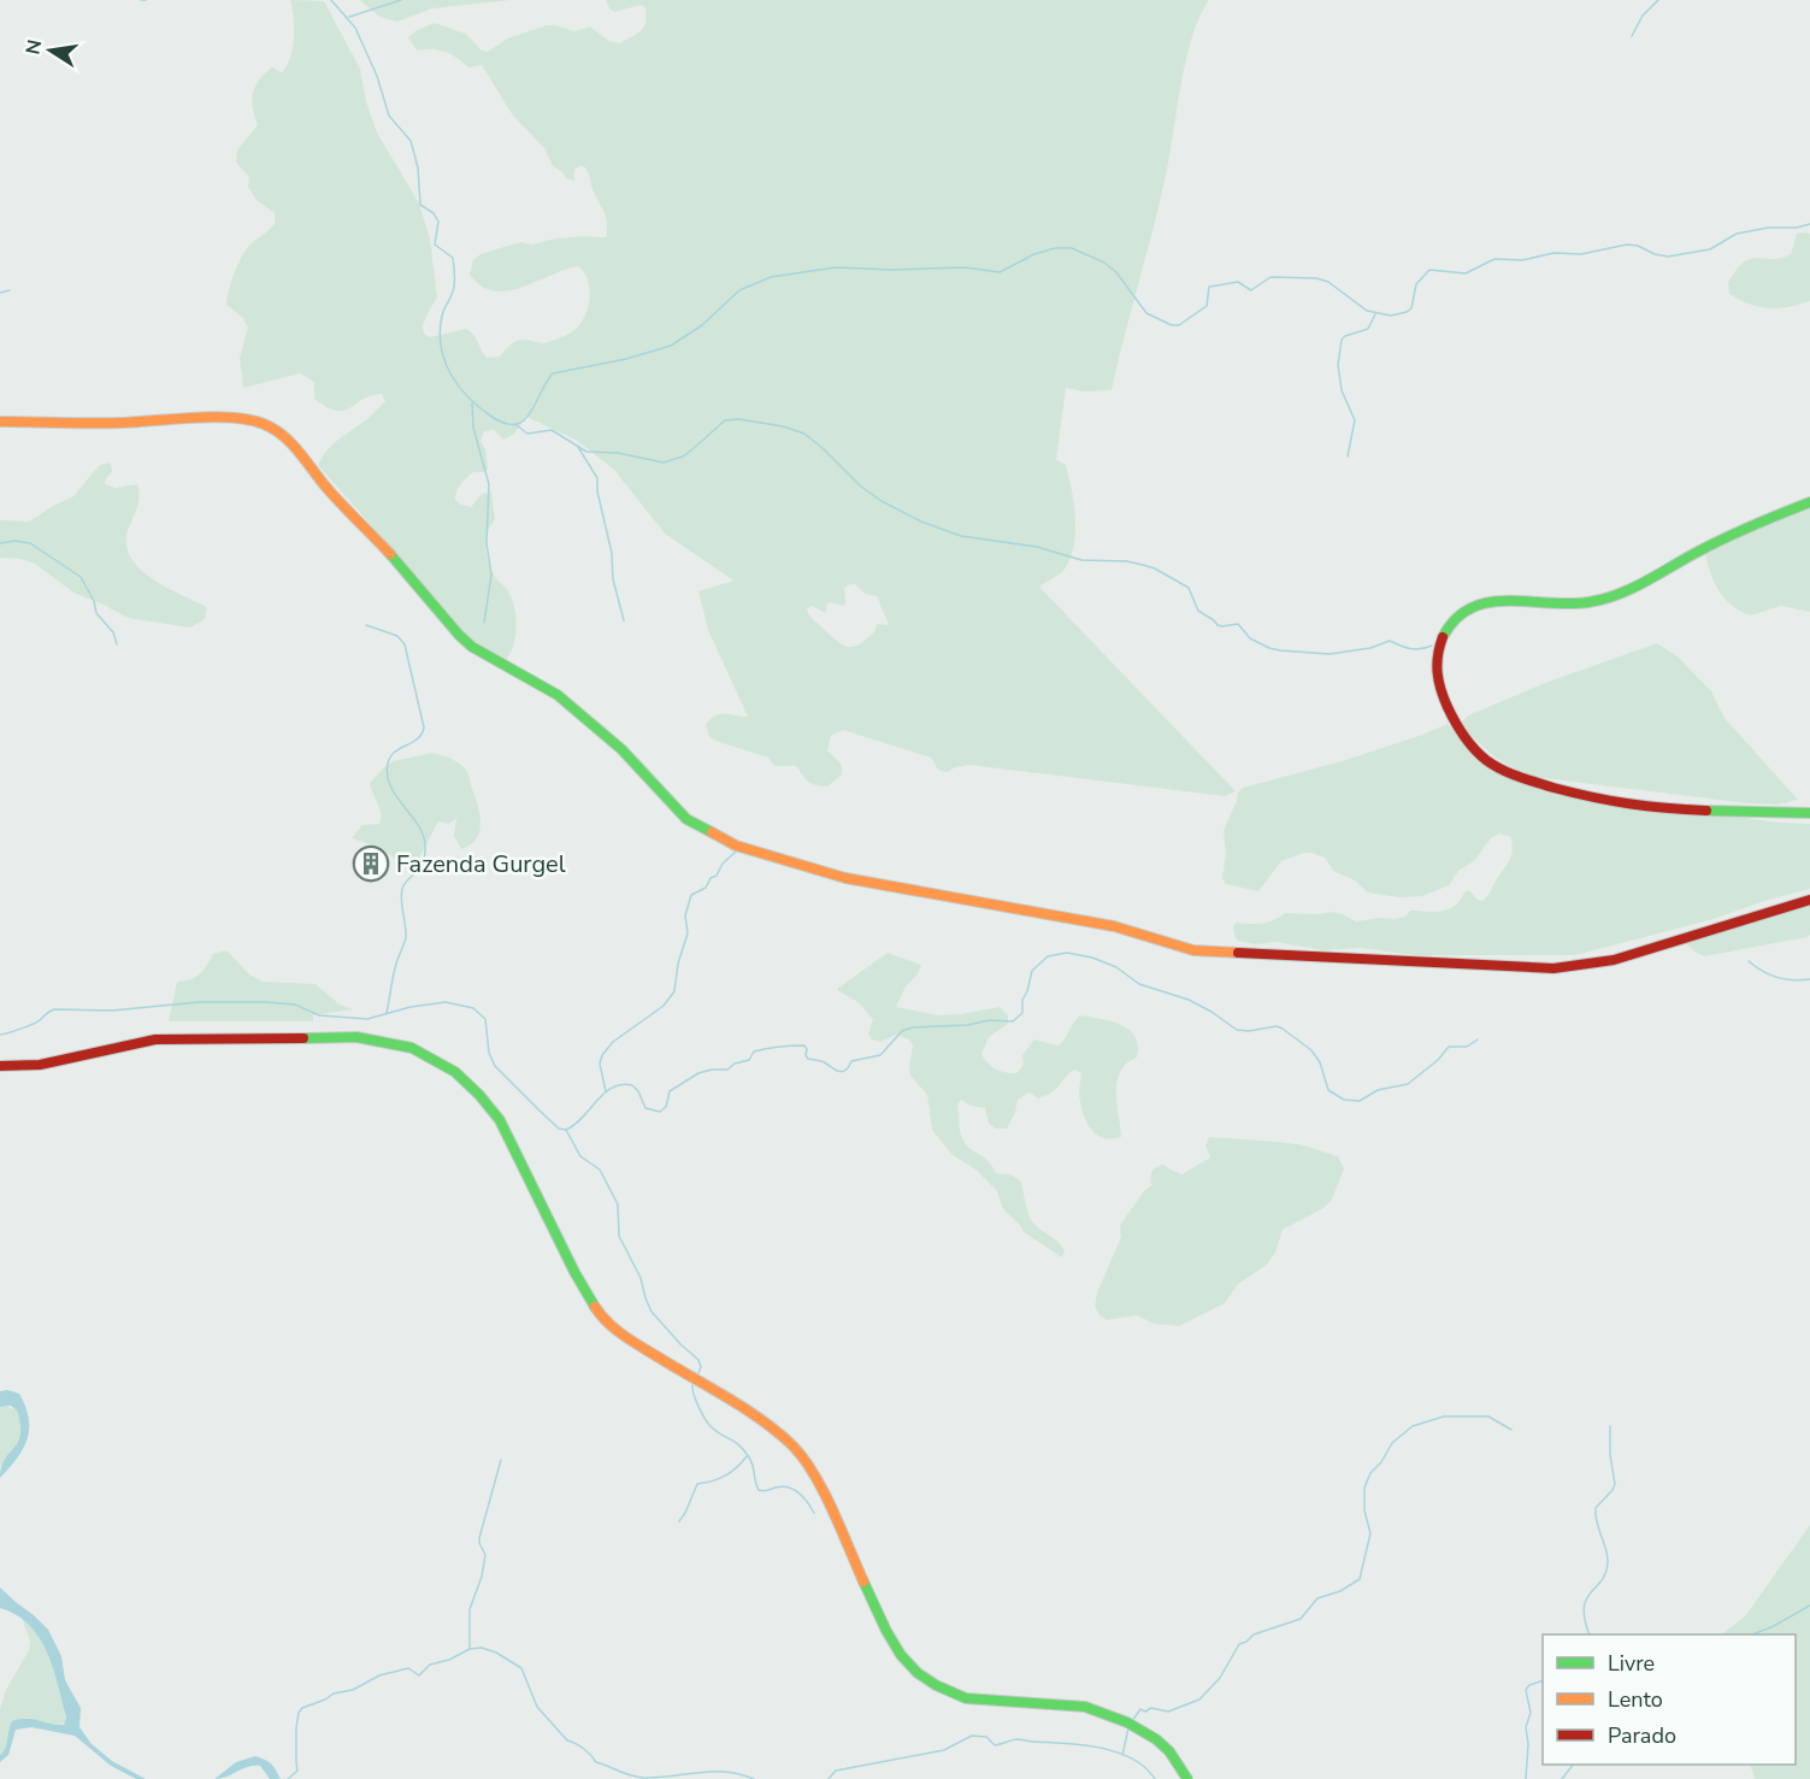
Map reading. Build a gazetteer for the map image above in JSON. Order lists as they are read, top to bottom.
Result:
{
  "places": {
    "building": ["Fazenda Gurgel"]
  },
  "legend": ["Livre", "Lento", "Parado"],
  "north": "left"
}
